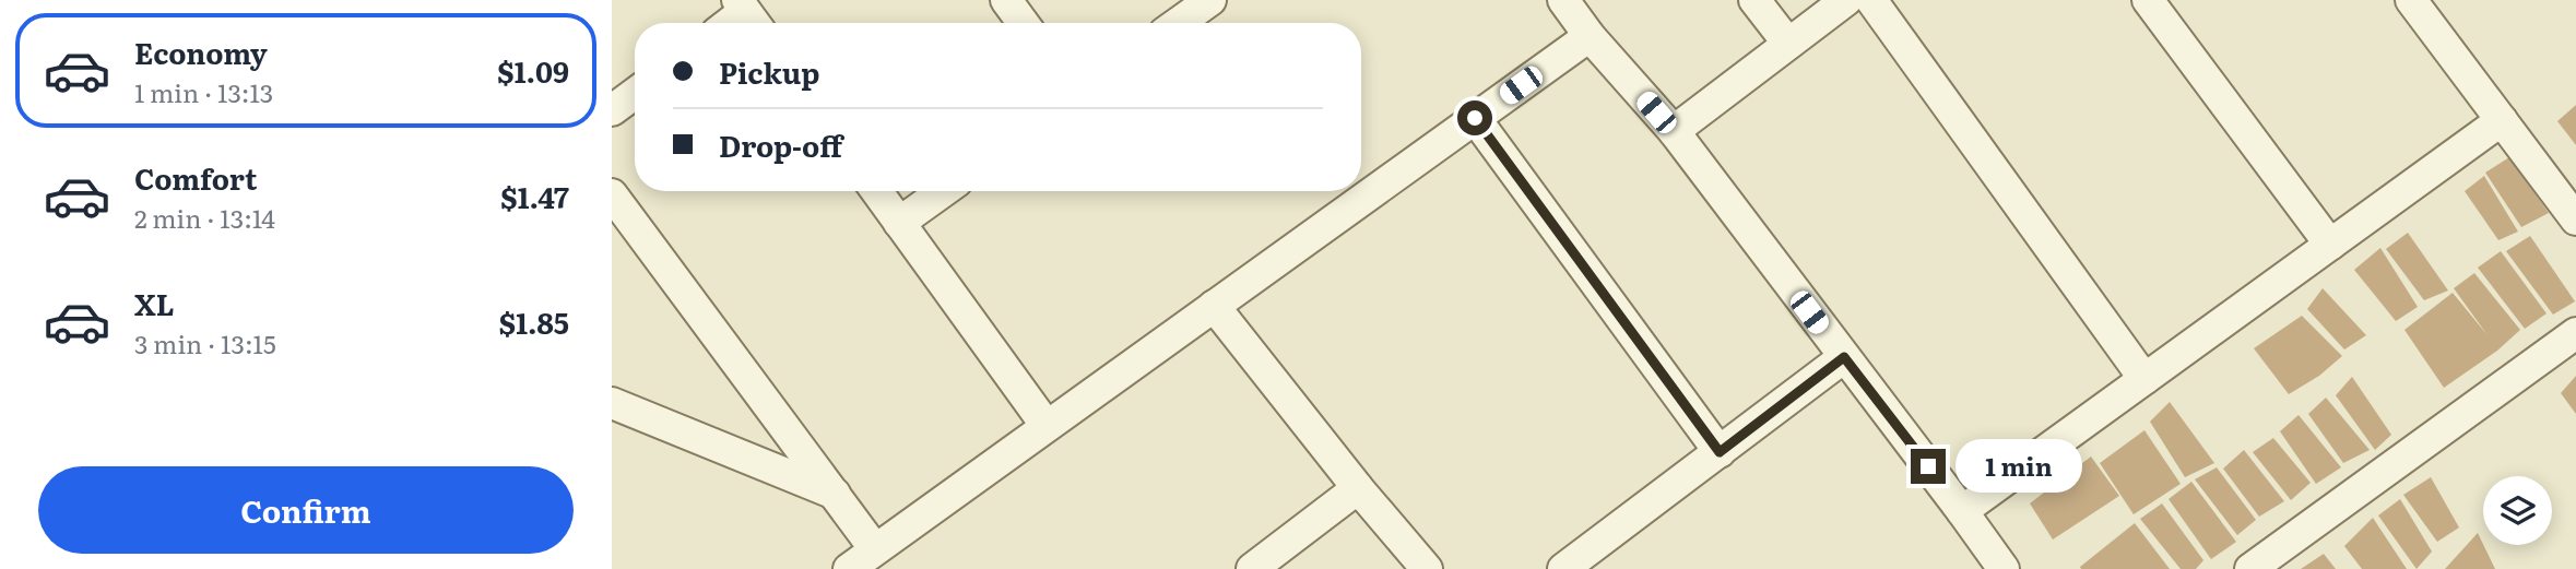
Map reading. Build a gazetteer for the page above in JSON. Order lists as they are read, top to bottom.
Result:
{
  "page": {
    "list": [
      {
        "name": "Economy",
        "note": "1 min · 13:13",
        "value": "$1.09"
      },
      {
        "name": "Comfort",
        "note": "2 min · 13:14",
        "value": "$1.47"
      },
      {
        "name": "XL",
        "note": "3 min · 13:15",
        "value": "$1.85"
      }
    ],
    "banner": ["Pickup", "Drop-off"],
    "bubble": "1 min",
    "buttons": "Confirm"
  }
}
